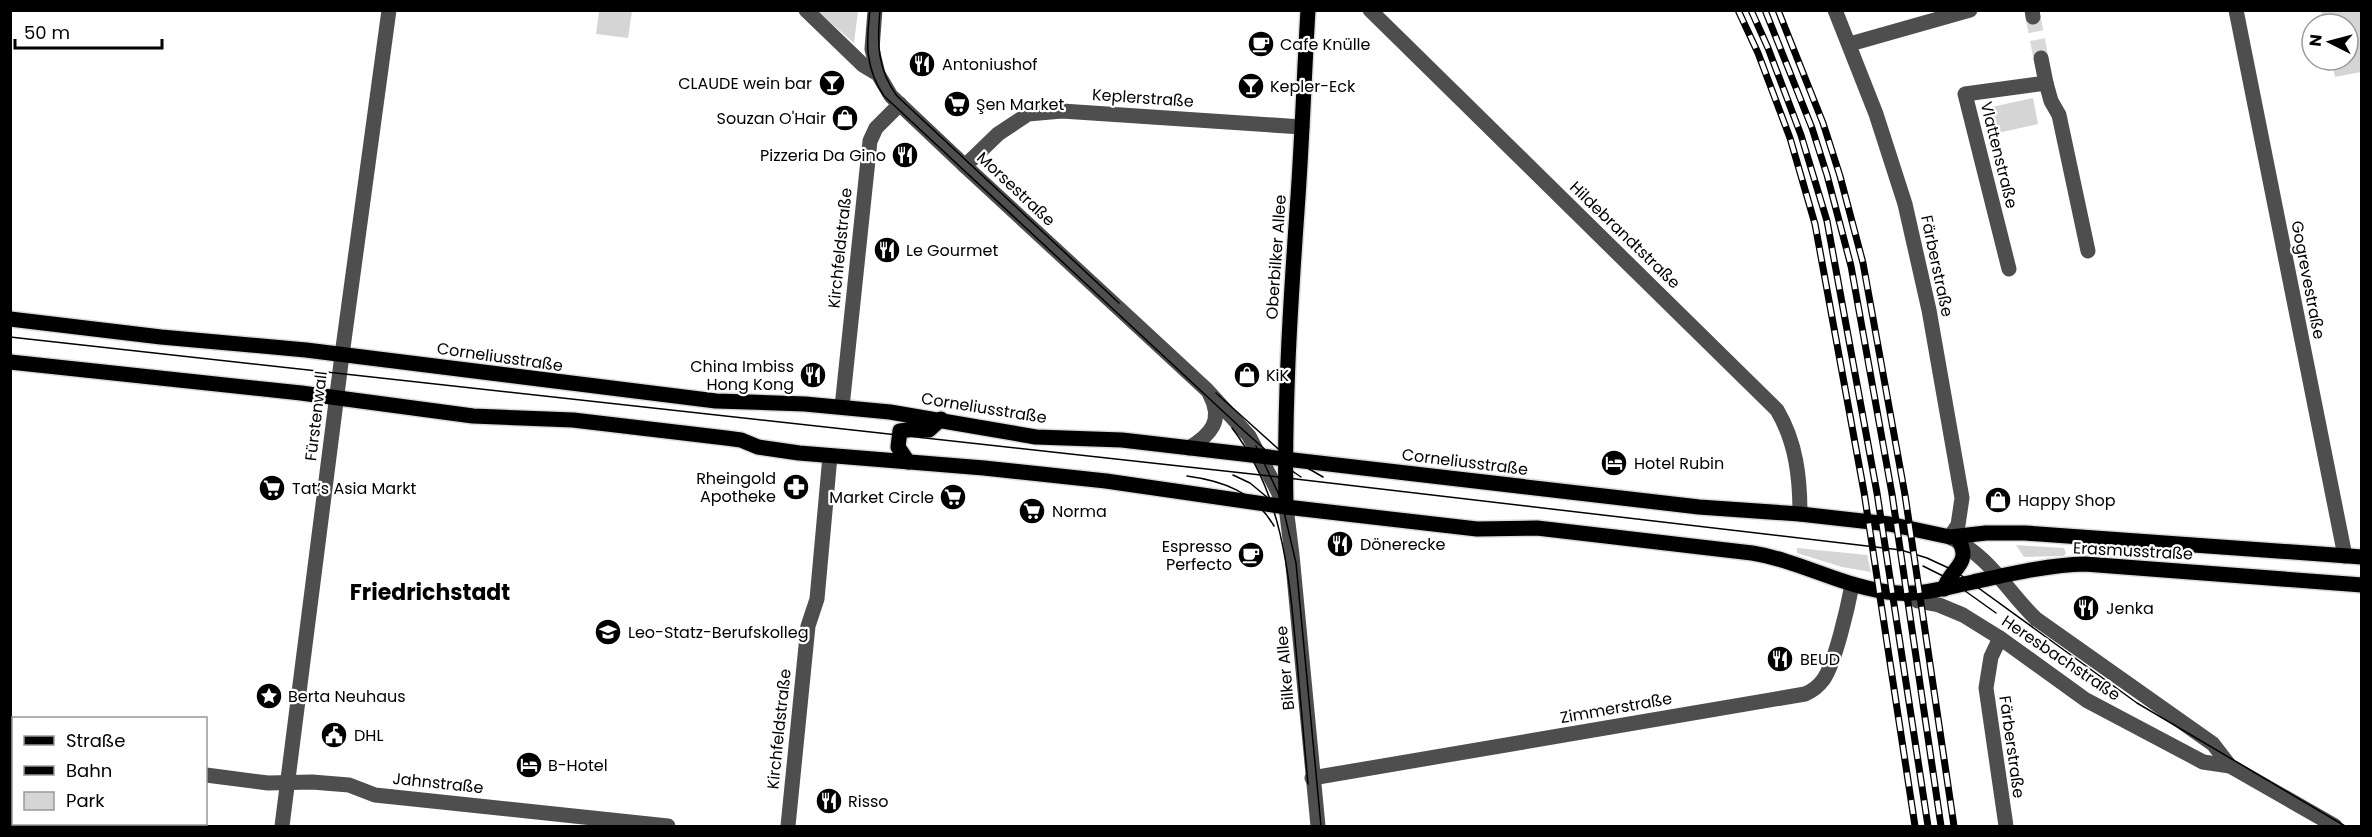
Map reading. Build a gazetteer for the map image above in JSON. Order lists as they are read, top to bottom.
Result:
{
  "streets": {
    "main road": ["Oberbilker Allee", "Corneliusstraße", "Erasmusstraße"],
    "street": [
      "Keplerstraße",
      "Vlattenstraße",
      "Morsestraße",
      "Hildebrandtstraße",
      "Kirchfeldstraße",
      "Färberstraße",
      "Gogrevestraße",
      "Fürstenwall",
      "Heresbachstraße",
      "Bilker Allee",
      "Zimmerstraße",
      "Jahnstraße"
    ]
  },
  "crossings": [
    ["Keplerstraße", "Morsestraße"],
    ["Keplerstraße", "Oberbilker Allee"],
    ["Morsestraße", "Kirchfeldstraße"],
    ["Morsestraße", "Oberbilker Allee"],
    ["Morsestraße", "Corneliusstraße"],
    ["Morsestraße", "Bilker Allee"],
    ["Hildebrandtstraße", "Corneliusstraße"],
    ["Kirchfeldstraße", "Corneliusstraße"],
    ["Oberbilker Allee", "Corneliusstraße"],
    ["Oberbilker Allee", "Bilker Allee"],
    ["Färberstraße", "Corneliusstraße"],
    ["Färberstraße", "Erasmusstraße"],
    ["Färberstraße", "Heresbachstraße"],
    ["Gogrevestraße", "Erasmusstraße"],
    ["Corneliusstraße", "Fürstenwall"],
    ["Corneliusstraße", "Erasmusstraße"],
    ["Corneliusstraße", "Heresbachstraße"],
    ["Fürstenwall", "Jahnstraße"],
    ["Erasmusstraße", "Heresbachstraße"],
    ["Bilker Allee", "Zimmerstraße"]
  ],
  "districts": ["Friedrichstadt"],
  "places": {
    "cafe": ["Cafe Knülle", "Espresso Perfecto"],
    "restaurant": [
      "Antoniushof",
      "Pizzeria Da Gino",
      "Le Gourmet",
      "China Imbiss Hong Kong",
      "Dönerecke",
      "Jenka",
      "BEUD",
      "Risso"
    ],
    "bar": ["CLAUDE wein bar", "Kepler-Eck"],
    "supermarket": [
      "Şen Market",
      "Tat’s Asia Markt",
      "Market Circle",
      "Norma"
    ],
    "shop": ["Souzan O'Hair", "KiK", "Happy Shop"],
    "hotel": ["Hotel Rubin", "B-Hotel"],
    "pharmacy": ["Rheingold Apotheke"],
    "school or university": ["Leo-Statz-Berufskolleg"],
    "place": ["Berta Neuhaus"],
    "public building": ["DHL"]
  },
  "legend": ["Straße", "Bahn", "Park"],
  "scale_bar": "50 m",
  "north": "left"
}
